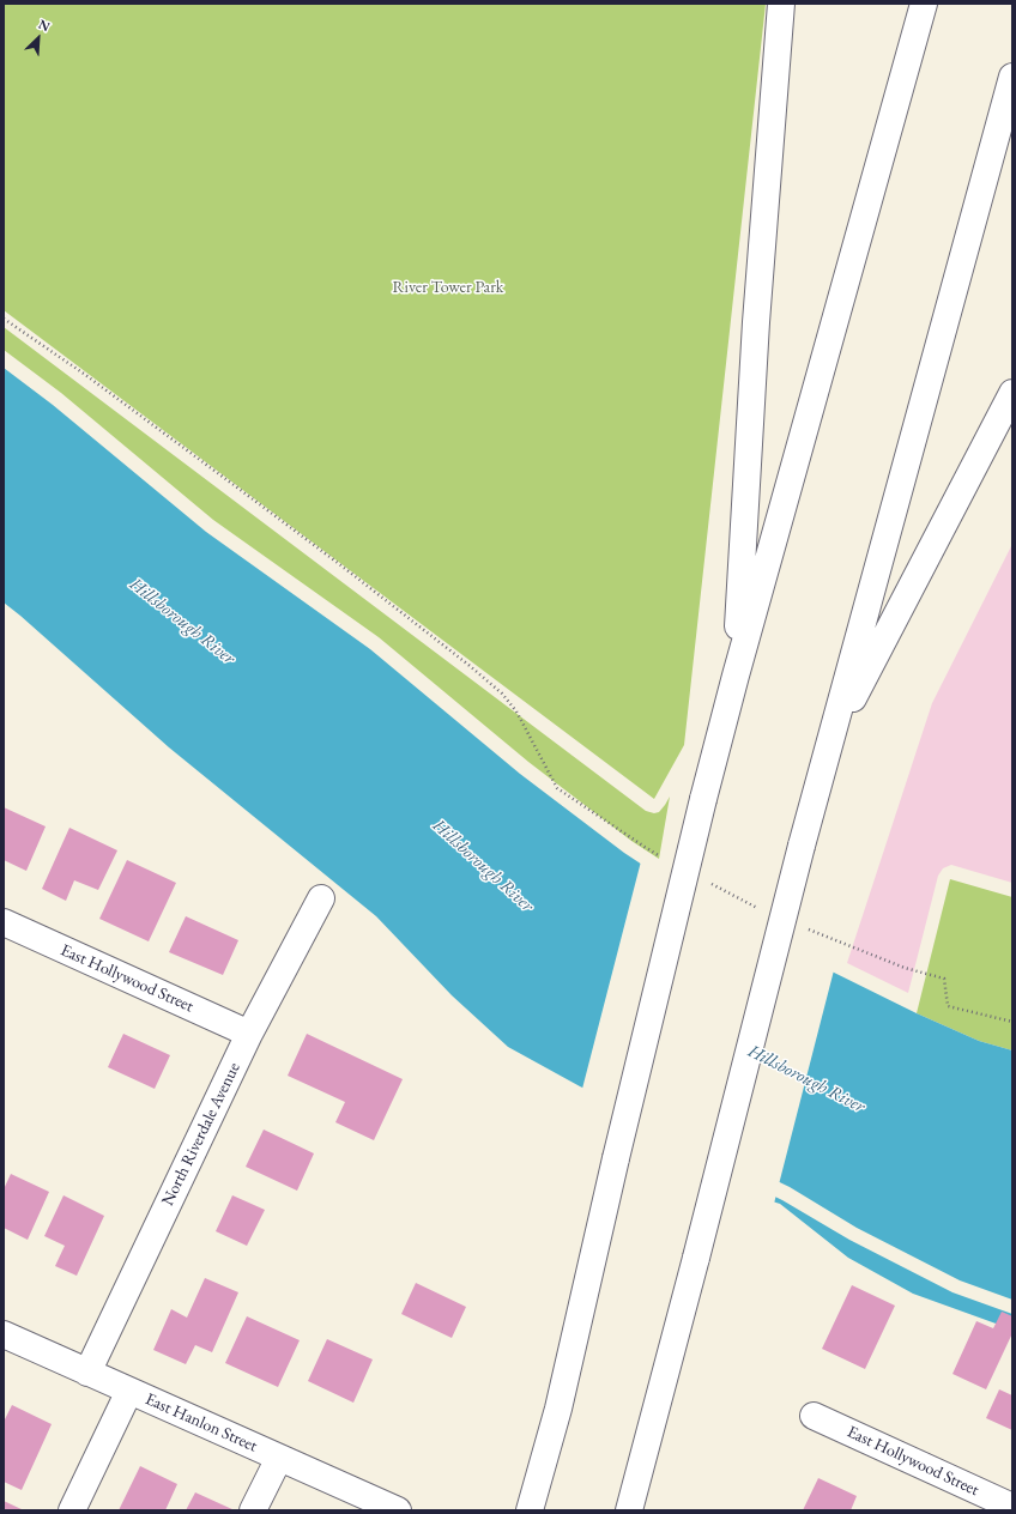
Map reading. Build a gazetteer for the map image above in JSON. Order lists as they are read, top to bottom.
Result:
{
  "streets": {
    "main road": ["East Hollywood Street", "North Riverdale Avenue", "East Hanlon Street"]
  },
  "crossings": [
    ["East Hollywood Street", "North Riverdale Avenue"],
    ["North Riverdale Avenue", "East Hanlon Street"]
  ],
  "water": ["Hillsborough River"],
  "parks": ["River Tower Park"],
  "north": "top right"
}
